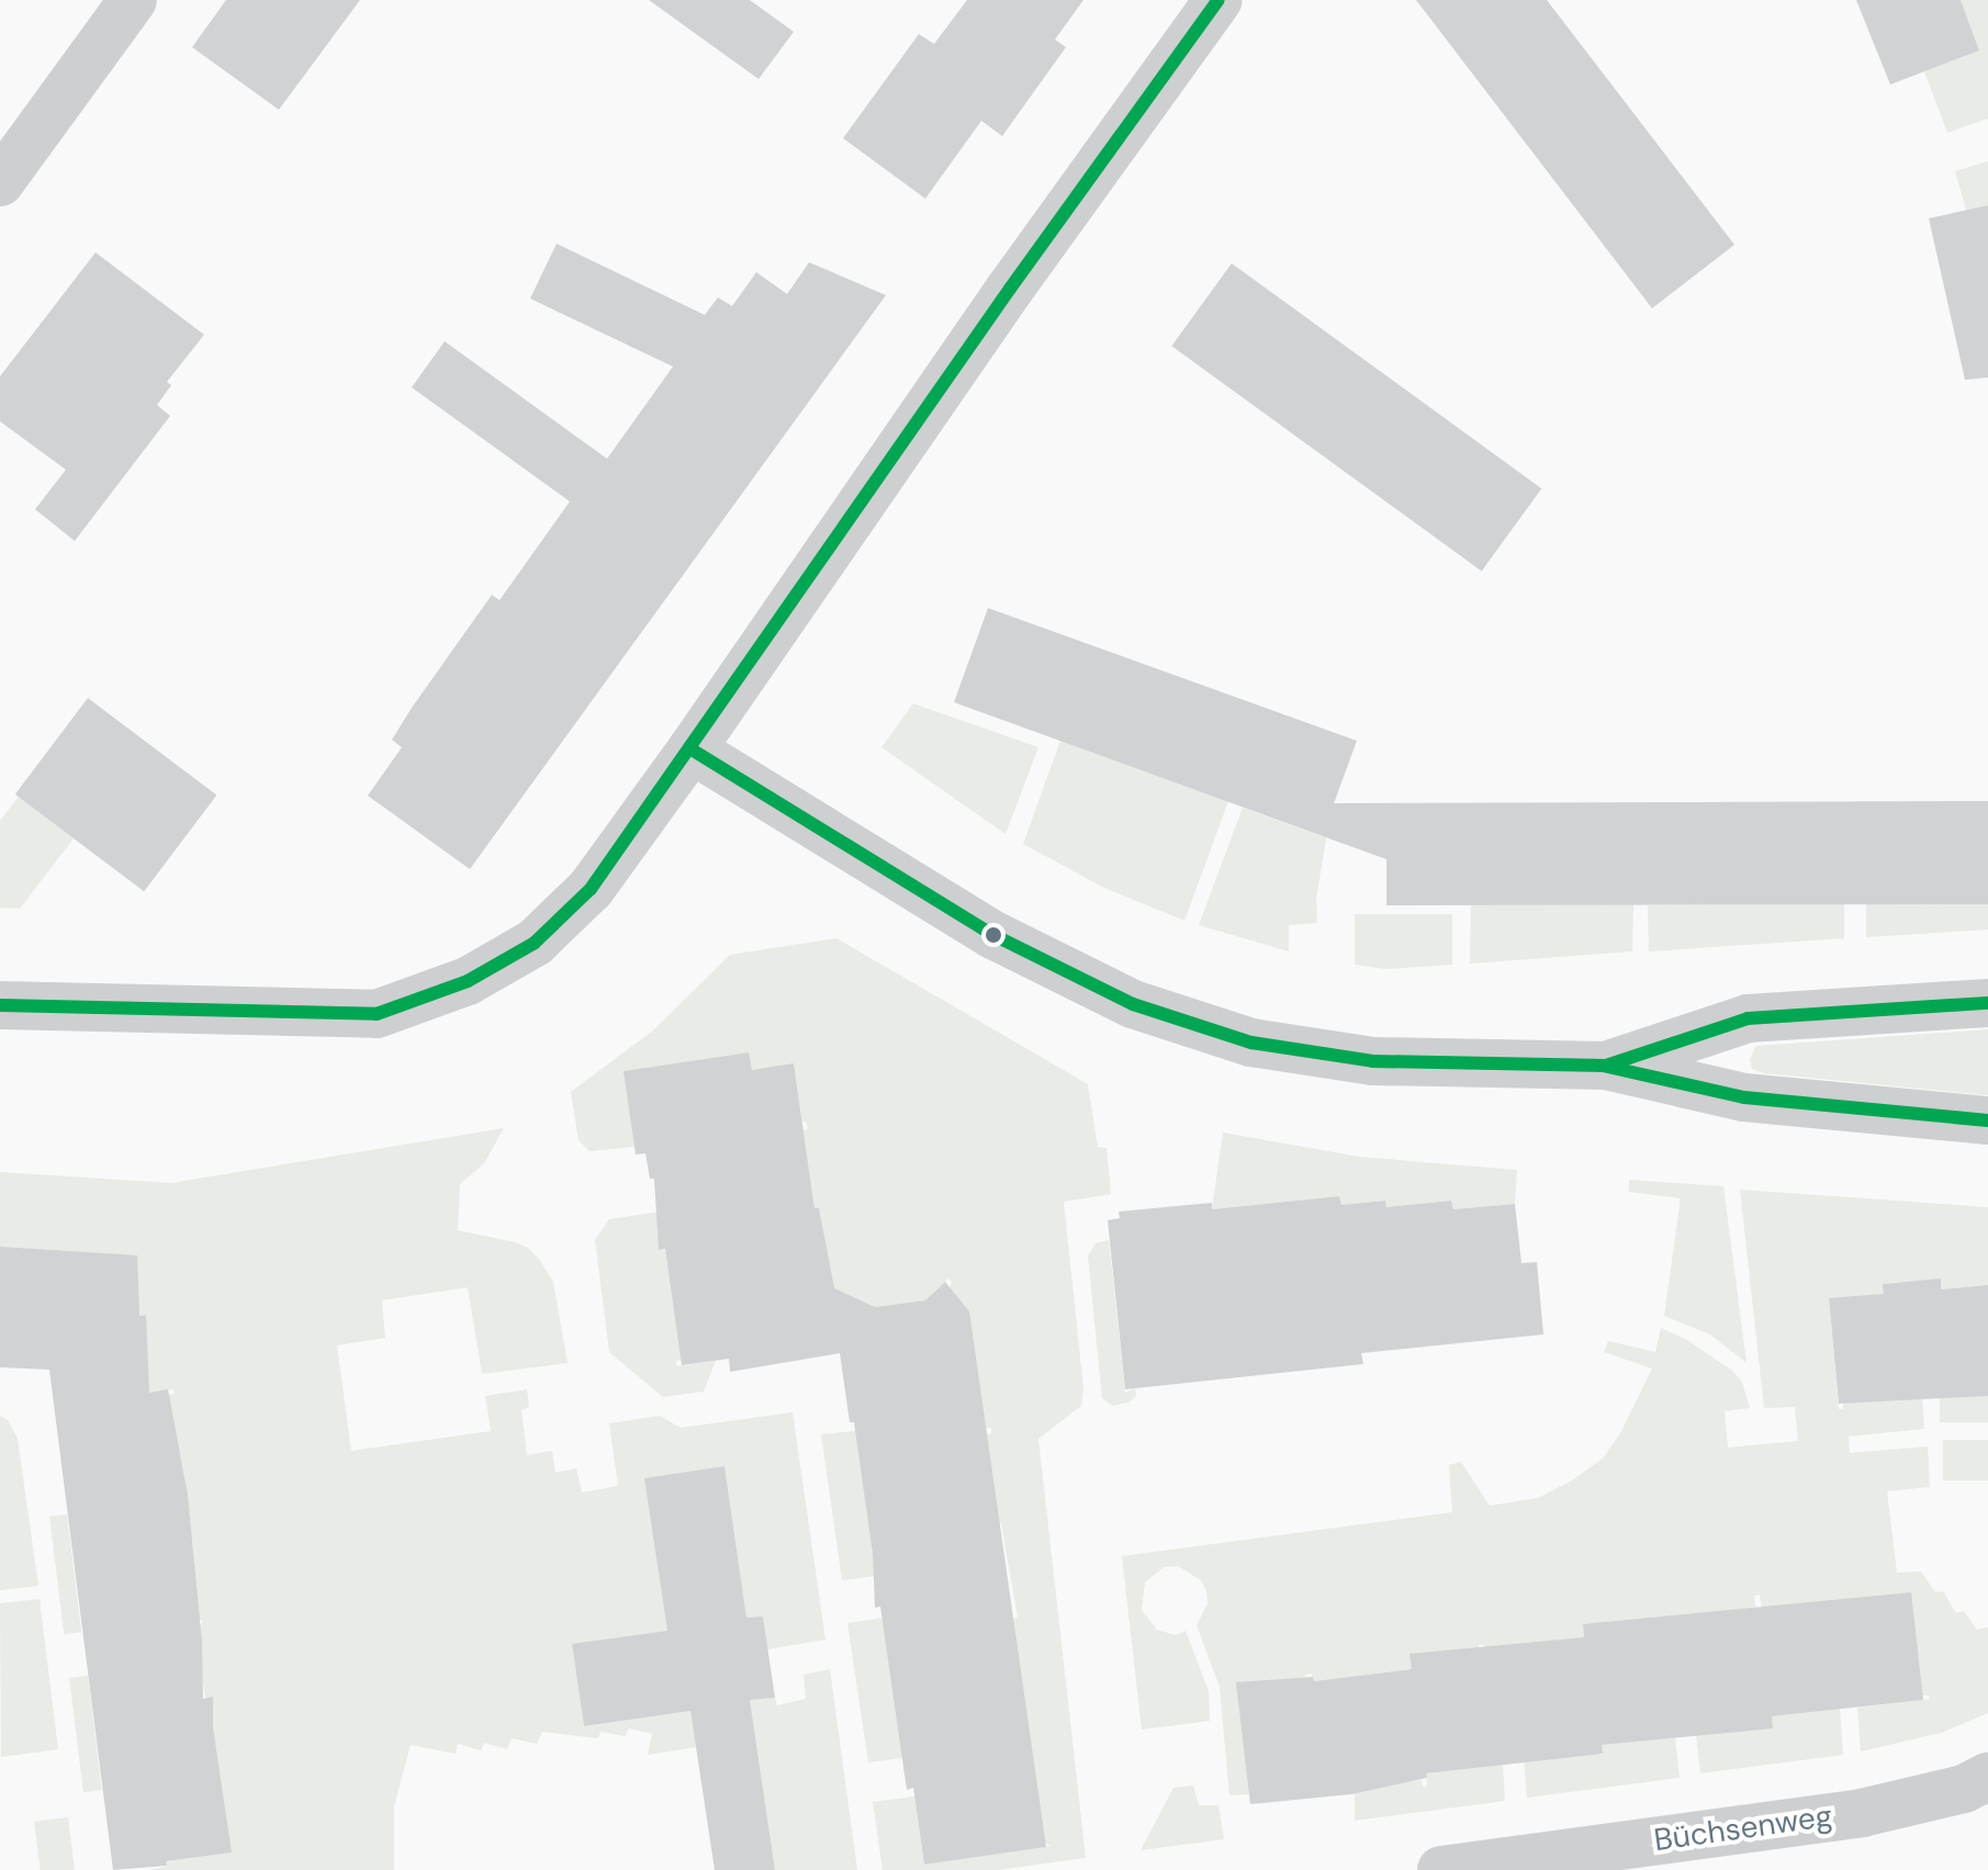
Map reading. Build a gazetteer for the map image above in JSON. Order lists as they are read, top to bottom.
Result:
{
  "streets": {
    "street": ["Büchsenweg"]
  }
}
